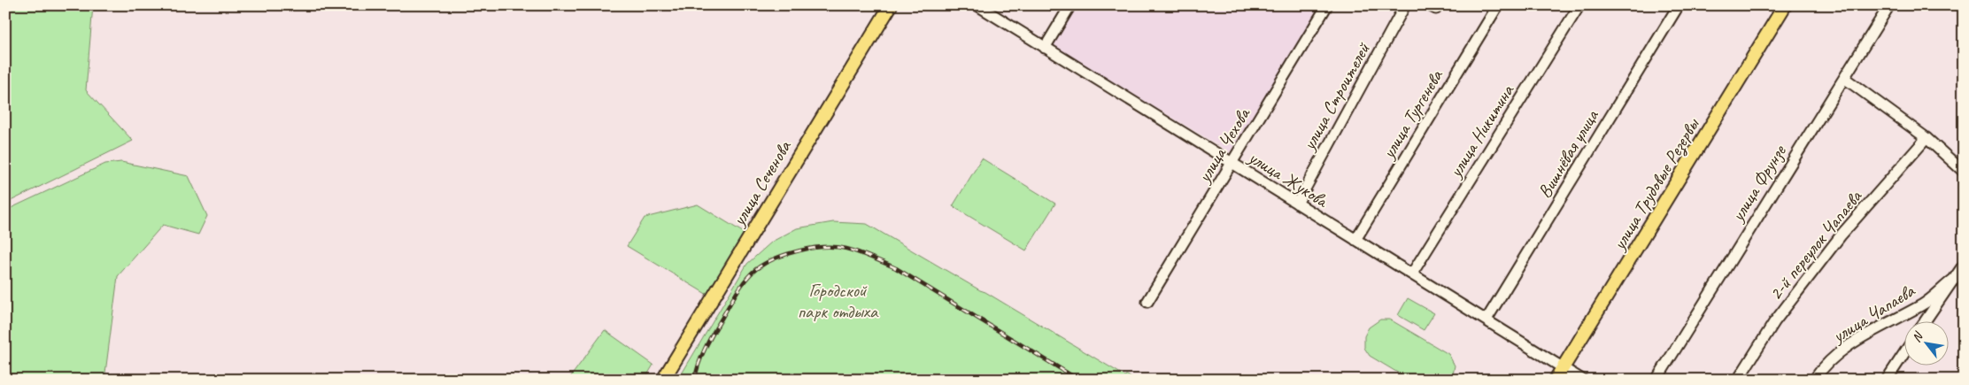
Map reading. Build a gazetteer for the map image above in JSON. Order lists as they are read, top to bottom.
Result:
{
  "streets": {
    "main road": ["улица Сеченова", "улица Трудовые Резервы"],
    "street": [
      "улица Строителей",
      "улица Тургенева",
      "улица Никитина",
      "улица Чехова",
      "Вишнёвая улица",
      "улица Жукова",
      "улица Фрунзе",
      "2-й переулок Чапаева",
      "улица Чапаева"
    ]
  },
  "crossings": [
    ["улица Строителей", "улица Жукова"],
    ["улица Тургенева", "улица Жукова"],
    ["улица Никитина", "улица Жукова"],
    ["улица Чехова", "улица Жукова"],
    ["Вишнёвая улица", "улица Жукова"],
    ["улица Жукова", "улица Трудовые Резервы"]
  ],
  "parks": ["Городской парк отдыха"],
  "north": "top left"
}
